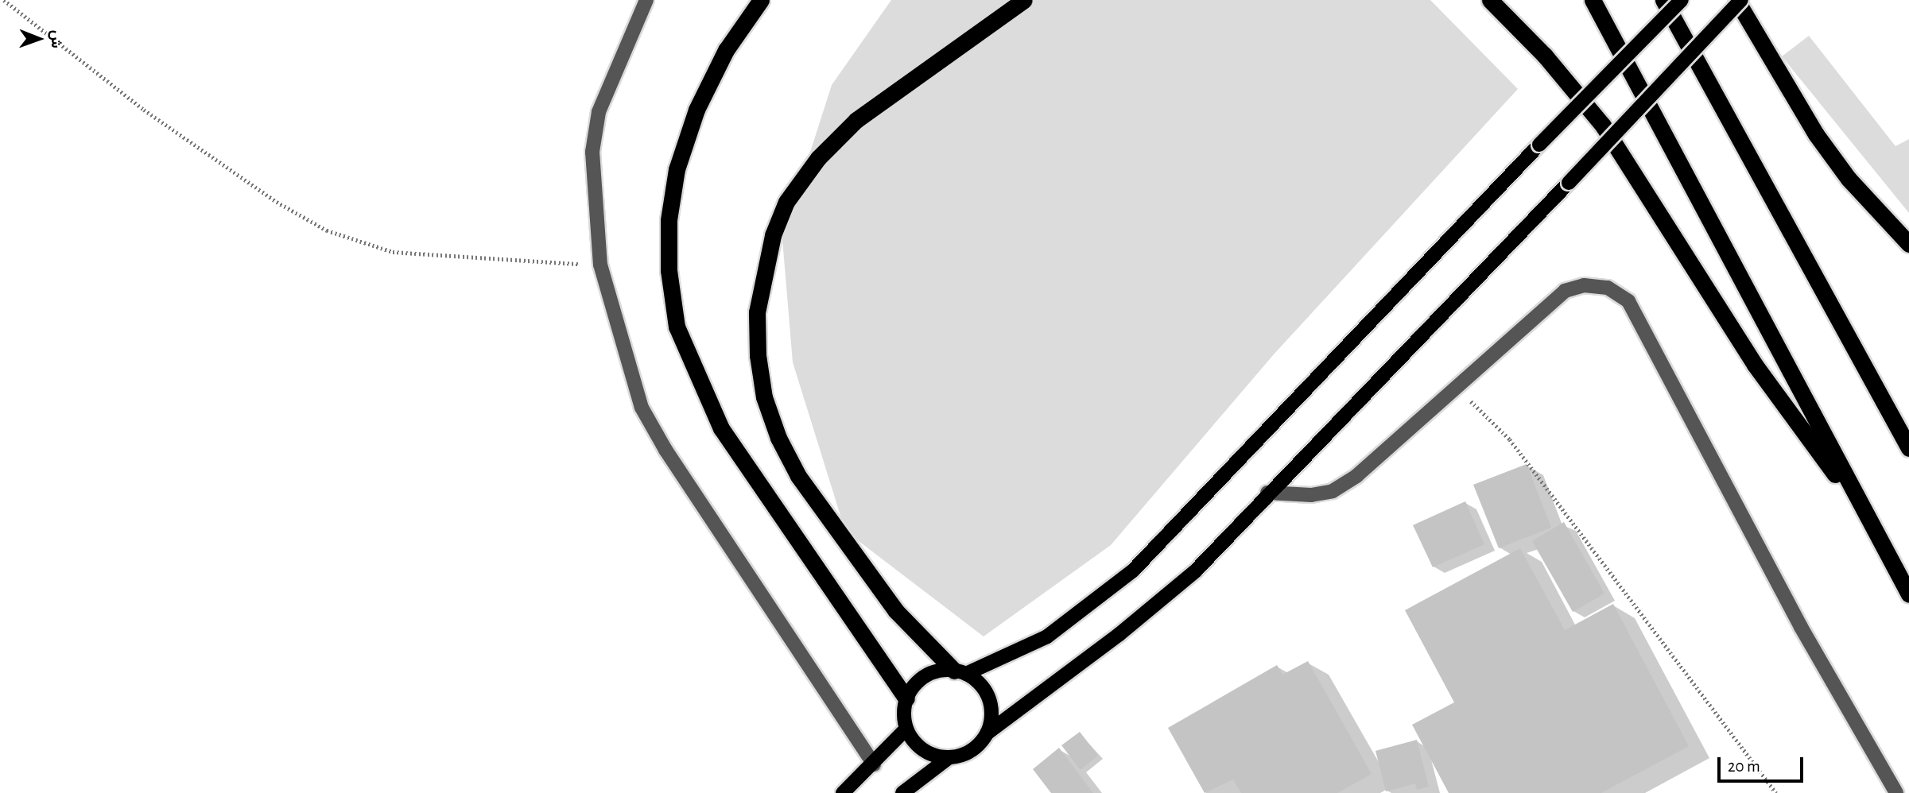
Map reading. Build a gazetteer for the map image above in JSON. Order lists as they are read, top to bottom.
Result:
{
  "scale_bar": "20 m",
  "north": "right"
}
